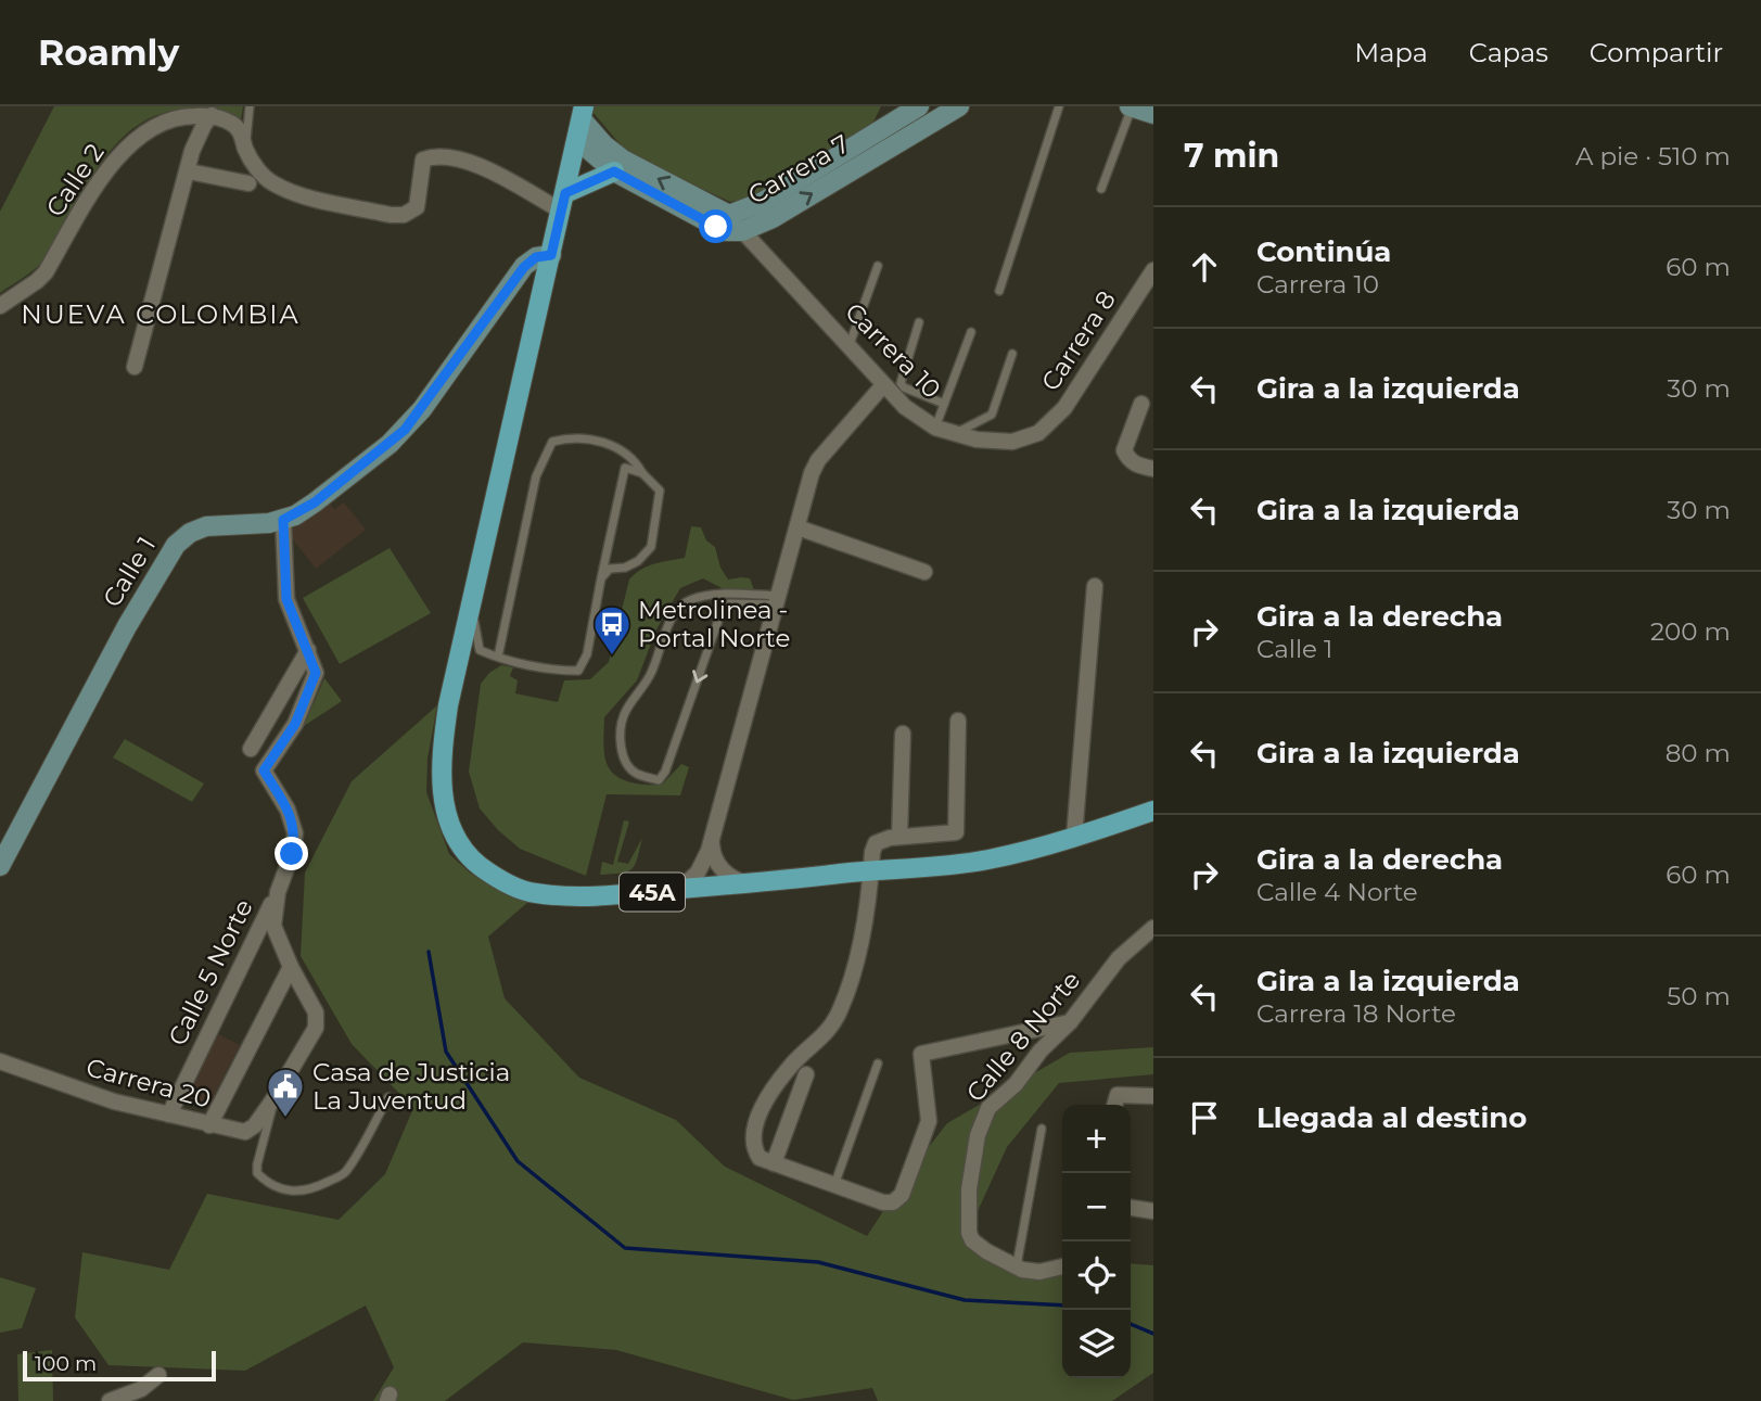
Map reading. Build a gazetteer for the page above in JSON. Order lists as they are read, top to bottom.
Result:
{
  "streets": {
    "main road": ["45A"],
    "street": [
      "Carrera 7",
      "Calle 2",
      "Carrera 8",
      "Carrera 10",
      "Calle 1",
      "Calle 5 Norte",
      "Calle 8 Norte",
      "Carrera 20"
    ]
  },
  "crossings": [
    ["Carrera 7", "Carrera 10"],
    ["Carrera 8", "Carrera 10"],
    ["Carrera 10", "45A"],
    ["Calle 1", "45A"],
    ["Calle 5 Norte", "Carrera 20"]
  ],
  "districts": ["NUEVA COLOMBIA"],
  "places": {
    "bus stop": ["Metrolinea - Portal Norte"],
    "public building": ["Casa de Justicia La Juventud"]
  },
  "scale_bar": "100 m",
  "page": {
    "header": "Roamly",
    "nav": ["Mapa", "Capas", "Compartir"],
    "heading": ["7 min", "A pie · 510 m"],
    "list": [
      ["Continúa", "Carrera 10", "60 m"],
      ["Gira a la izquierda", "30 m"],
      ["Gira a la izquierda", "30 m"],
      ["Gira a la derecha", "Calle 1", "200 m"],
      ["Gira a la izquierda", "80 m"],
      ["Gira a la derecha", "Calle 4 Norte", "60 m"],
      ["Gira a la izquierda", "Carrera 18 Norte", "50 m"],
      "Llegada al destino"
    ],
    "map_buttons": ["+", "−"],
    "scale": "100 m"
  }
}
